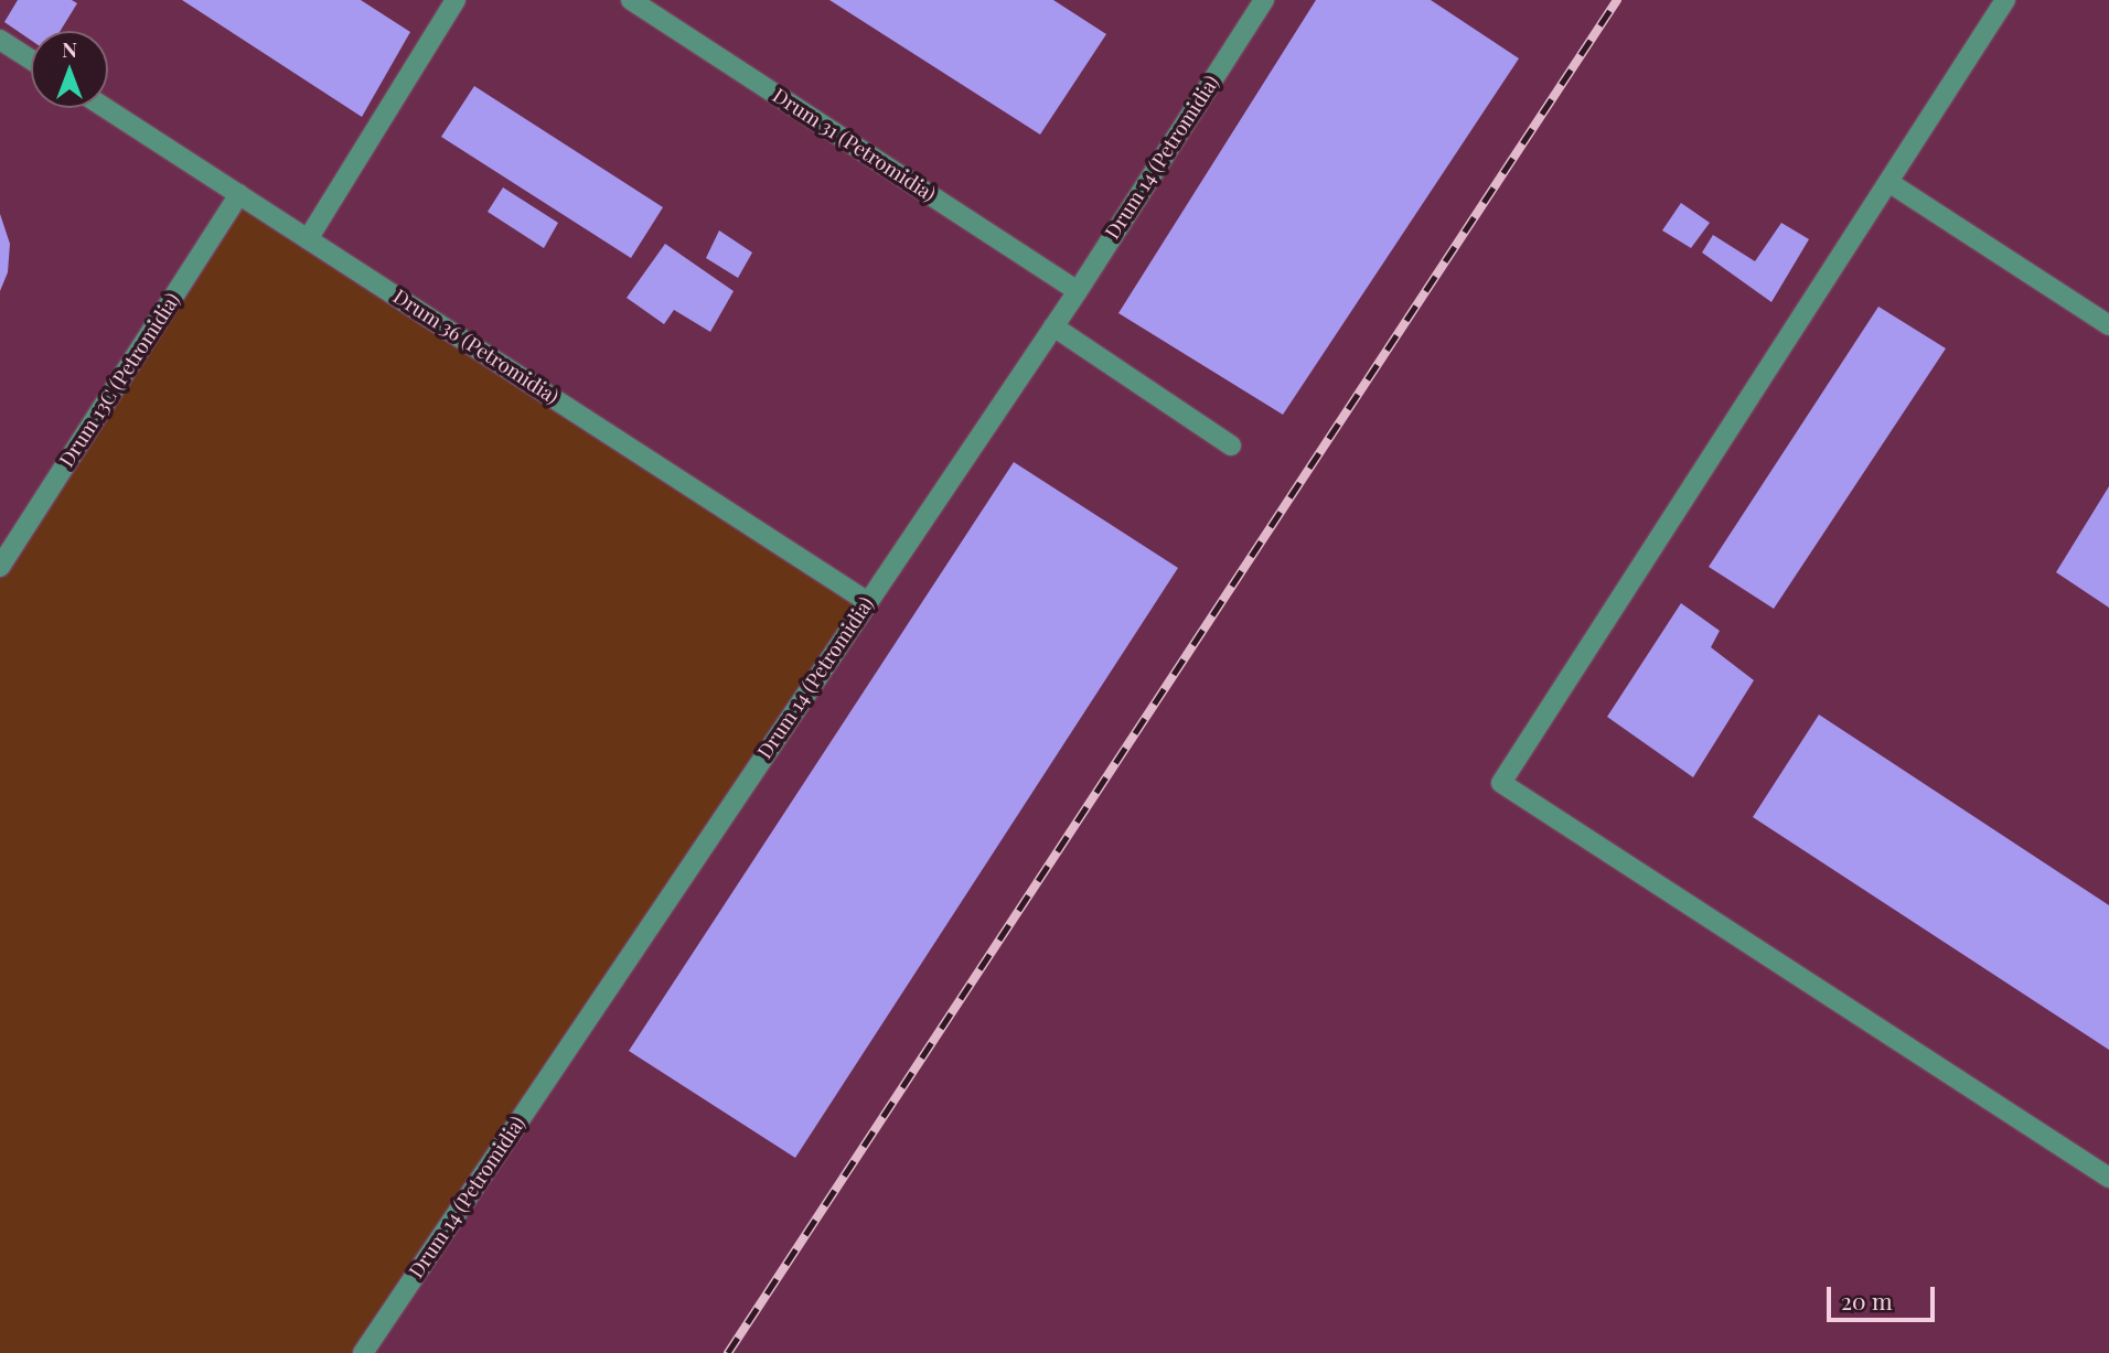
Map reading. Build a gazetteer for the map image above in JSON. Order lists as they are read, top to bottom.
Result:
{
  "streets": {
    "lane": [
      "Drum 31 (Petromidia)",
      "Drum 14 (Petromidia)",
      "Drum 36 (Petromidia)",
      "Drum 13C (Petromidia)"
    ]
  },
  "crossings": [
    ["Drum 31 (Petromidia)", "Drum 14 (Petromidia)"],
    ["Drum 14 (Petromidia)", "Drum 36 (Petromidia)"],
    ["Drum 36 (Petromidia)", "Drum 13C (Petromidia)"]
  ],
  "scale_bar": "20 m",
  "north": "top"
}
